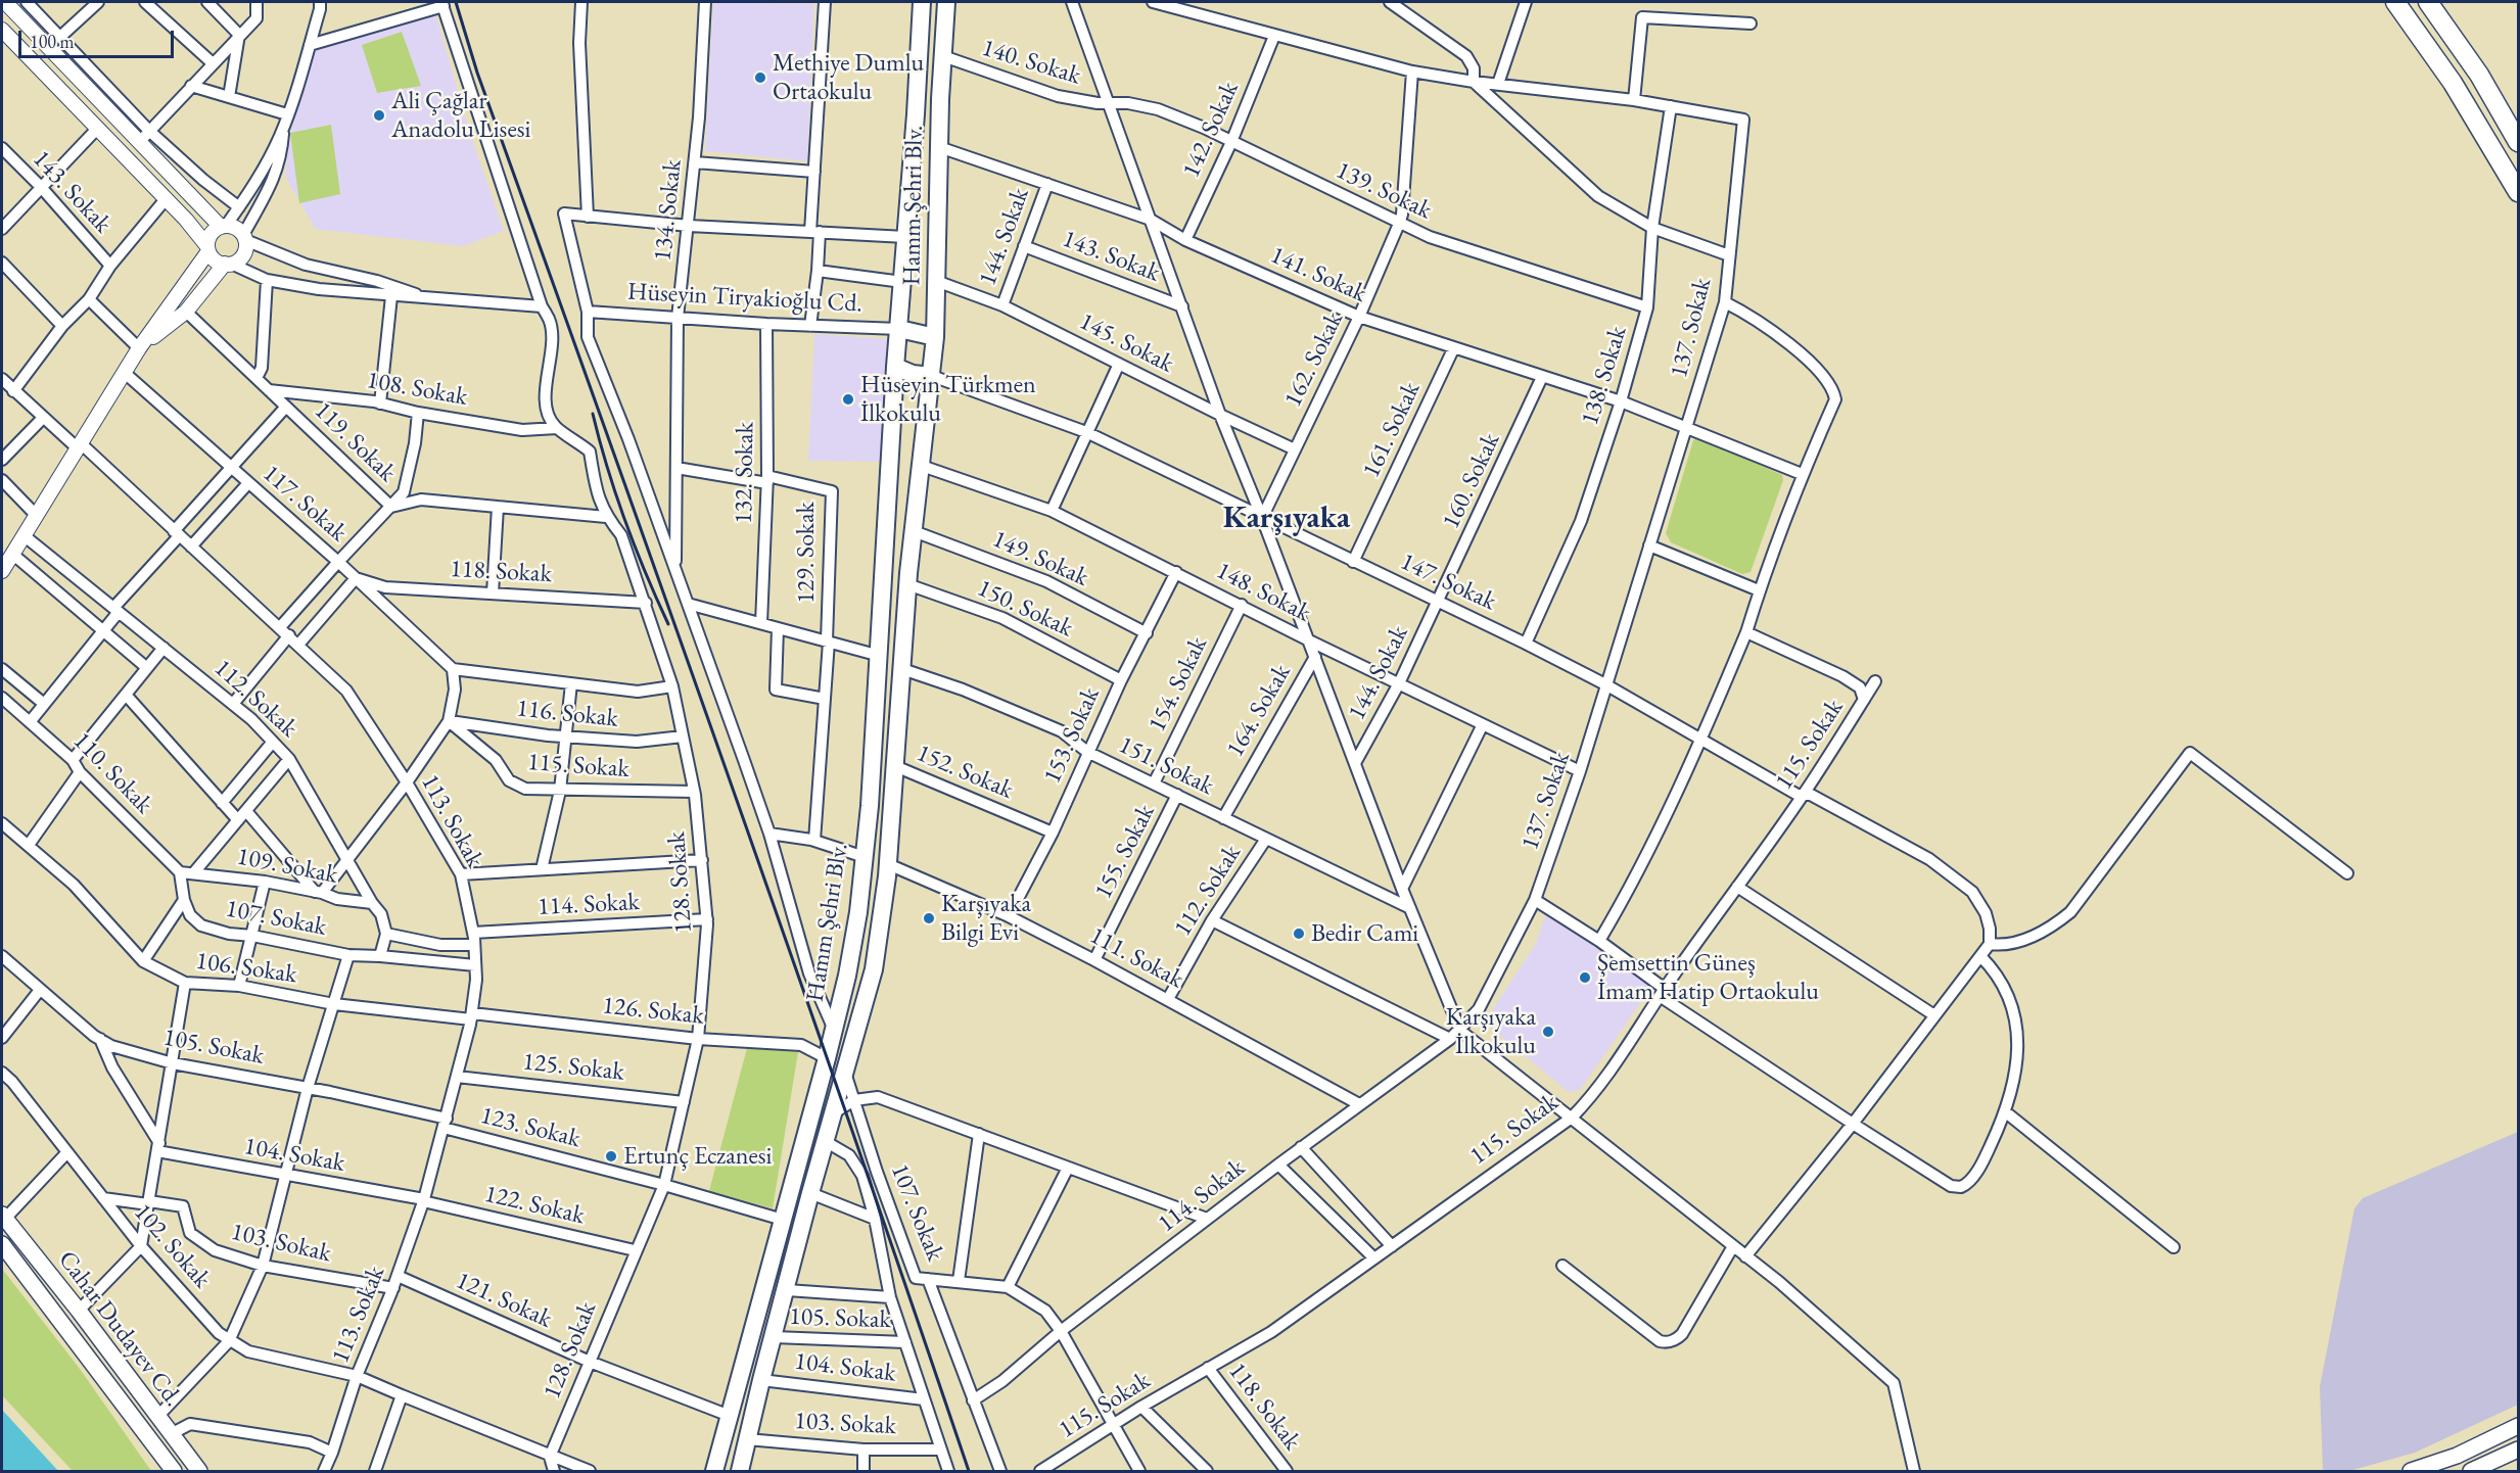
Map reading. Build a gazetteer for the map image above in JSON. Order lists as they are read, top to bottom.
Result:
{
  "streets": {
    "main road": ["Hamm Şehri Blv.", "Cahar Dudayev Cd."],
    "street": [
      "140. Sokak",
      "142. Sokak",
      "139. Sokak",
      "143. Sokak",
      "134. Sokak",
      "144. Sokak",
      "141. Sokak",
      "Hüseyin Tiryakioğlu Cd.",
      "137. Sokak",
      "145. Sokak",
      "162. Sokak",
      "138. Sokak",
      "108. Sokak",
      "161. Sokak",
      "119. Sokak",
      "132. Sokak",
      "160. Sokak",
      "117. Sokak",
      "129. Sokak",
      "149. Sokak",
      "118. Sokak",
      "147. Sokak",
      "148. Sokak",
      "150. Sokak",
      "154. Sokak",
      "112. Sokak",
      "164. Sokak",
      "116. Sokak",
      "153. Sokak",
      "115. Sokak",
      "151. Sokak",
      "152. Sokak",
      "110. Sokak",
      "113. Sokak",
      "155. Sokak",
      "109. Sokak",
      "128. Sokak",
      "114. Sokak",
      "107. Sokak",
      "111. Sokak",
      "106. Sokak",
      "126. Sokak",
      "105. Sokak",
      "125. Sokak",
      "123. Sokak",
      "104. Sokak",
      "122. Sokak",
      "103. Sokak",
      "102. Sokak",
      "121. Sokak"
    ]
  },
  "crossings": [
    ["140. Sokak", "139. Sokak"],
    ["140. Sokak", "Hamm Şehri Blv."],
    ["142. Sokak", "139. Sokak"],
    ["142. Sokak", "141. Sokak"],
    ["142. Sokak", "137. Sokak"],
    ["139. Sokak", "162. Sokak"],
    ["139. Sokak", "138. Sokak"],
    ["143. Sokak", "144. Sokak"],
    ["Hamm Şehri Blv.", "141. Sokak"],
    ["Hamm Şehri Blv.", "Hüseyin Tiryakioğlu Cd."],
    ["Hamm Şehri Blv.", "145. Sokak"],
    ["Hamm Şehri Blv.", "149. Sokak"],
    ["Hamm Şehri Blv.", "147. Sokak"],
    ["Hamm Şehri Blv.", "148. Sokak"],
    ["Hamm Şehri Blv.", "150. Sokak"],
    ["Hamm Şehri Blv.", "151. Sokak"],
    ["Hamm Şehri Blv.", "152. Sokak"],
    ["Hamm Şehri Blv.", "107. Sokak"],
    ["Hamm Şehri Blv.", "111. Sokak"],
    ["Hamm Şehri Blv.", "126. Sokak"],
    ["Hamm Şehri Blv.", "105. Sokak"],
    ["Hamm Şehri Blv.", "123. Sokak"],
    ["Hamm Şehri Blv.", "104. Sokak"],
    ["Hamm Şehri Blv.", "103. Sokak"],
    ["Hamm Şehri Blv.", "121. Sokak"],
    ["134. Sokak", "Hüseyin Tiryakioğlu Cd."],
    ["144. Sokak", "141. Sokak"],
    ["144. Sokak", "145. Sokak"],
    ["144. Sokak", "160. Sokak"],
    ["144. Sokak", "147. Sokak"],
    ["144. Sokak", "148. Sokak"],
    ["141. Sokak", "137. Sokak"],
    ["141. Sokak", "162. Sokak"],
    ["141. Sokak", "138. Sokak"],
    ["141. Sokak", "161. Sokak"],
    ["141. Sokak", "160. Sokak"],
    ["Hüseyin Tiryakioğlu Cd.", "132. Sokak"],
    ["137. Sokak", "162. Sokak"],
    ["137. Sokak", "138. Sokak"],
    ["137. Sokak", "147. Sokak"],
    ["137. Sokak", "148. Sokak"],
    ["137. Sokak", "114. Sokak"],
    ["145. Sokak", "162. Sokak"],
    ["162. Sokak", "147. Sokak"],
    ["138. Sokak", "147. Sokak"],
    ["108. Sokak", "119. Sokak"],
    ["108. Sokak", "128. Sokak"],
    ["161. Sokak", "147. Sokak"],
    ["119. Sokak", "128. Sokak"],
    ["132. Sokak", "129. Sokak"],
    ["160. Sokak", "147. Sokak"],
    ["117. Sokak", "118. Sokak"],
    ["149. Sokak", "153. Sokak"],
    ["118. Sokak", "115. Sokak"],
    ["118. Sokak", "128. Sokak"],
    ["147. Sokak", "115. Sokak"],
    ["148. Sokak", "154. Sokak"],
    ["148. Sokak", "153. Sokak"],
    ["150. Sokak", "153. Sokak"],
    ["154. Sokak", "151. Sokak"],
    ["112. Sokak", "151. Sokak"],
    ["112. Sokak", "109. Sokak"],
    ["112. Sokak", "111. Sokak"],
    ["164. Sokak", "151. Sokak"],
    ["116. Sokak", "115. Sokak"],
    ["116. Sokak", "128. Sokak"],
    ["153. Sokak", "151. Sokak"],
    ["153. Sokak", "152. Sokak"],
    ["153. Sokak", "111. Sokak"],
    ["115. Sokak", "128. Sokak"],
    ["115. Sokak", "107. Sokak"],
    ["151. Sokak", "155. Sokak"],
    ["110. Sokak", "107. Sokak"],
    ["113. Sokak", "114. Sokak"],
    ["113. Sokak", "107. Sokak"],
    ["113. Sokak", "106. Sokak"],
    ["113. Sokak", "126. Sokak"],
    ["113. Sokak", "105. Sokak"],
    ["113. Sokak", "125. Sokak"],
    ["113. Sokak", "123. Sokak"],
    ["113. Sokak", "104. Sokak"],
    ["113. Sokak", "122. Sokak"],
    ["113. Sokak", "103. Sokak"],
    ["113. Sokak", "102. Sokak"],
    ["113. Sokak", "121. Sokak"],
    ["155. Sokak", "111. Sokak"],
    ["128. Sokak", "114. Sokak"],
    ["128. Sokak", "126. Sokak"],
    ["128. Sokak", "125. Sokak"],
    ["128. Sokak", "123. Sokak"],
    ["128. Sokak", "122. Sokak"],
    ["128. Sokak", "102. Sokak"],
    ["128. Sokak", "121. Sokak"],
    ["114. Sokak", "107. Sokak"],
    ["114. Sokak", "111. Sokak"],
    ["106. Sokak", "126. Sokak"],
    ["105. Sokak", "123. Sokak"],
    ["104. Sokak", "122. Sokak"]
  ],
  "districts": ["Karşıyaka"],
  "places": [
    "Methiye Dumlu Ortaokulu",
    "Ali Çağlar Anadolu Lisesi",
    "Hüseyin Türkmen İlkokulu",
    "Karşıyaka Bilgi Evi",
    "Bedir Cami",
    "Şemsettin Güneş İmam Hatip Ortaokulu",
    "Karşıyaka İlkokulu",
    "Ertunç Eczanesi"
  ],
  "scale_bar": "100 m"
}
